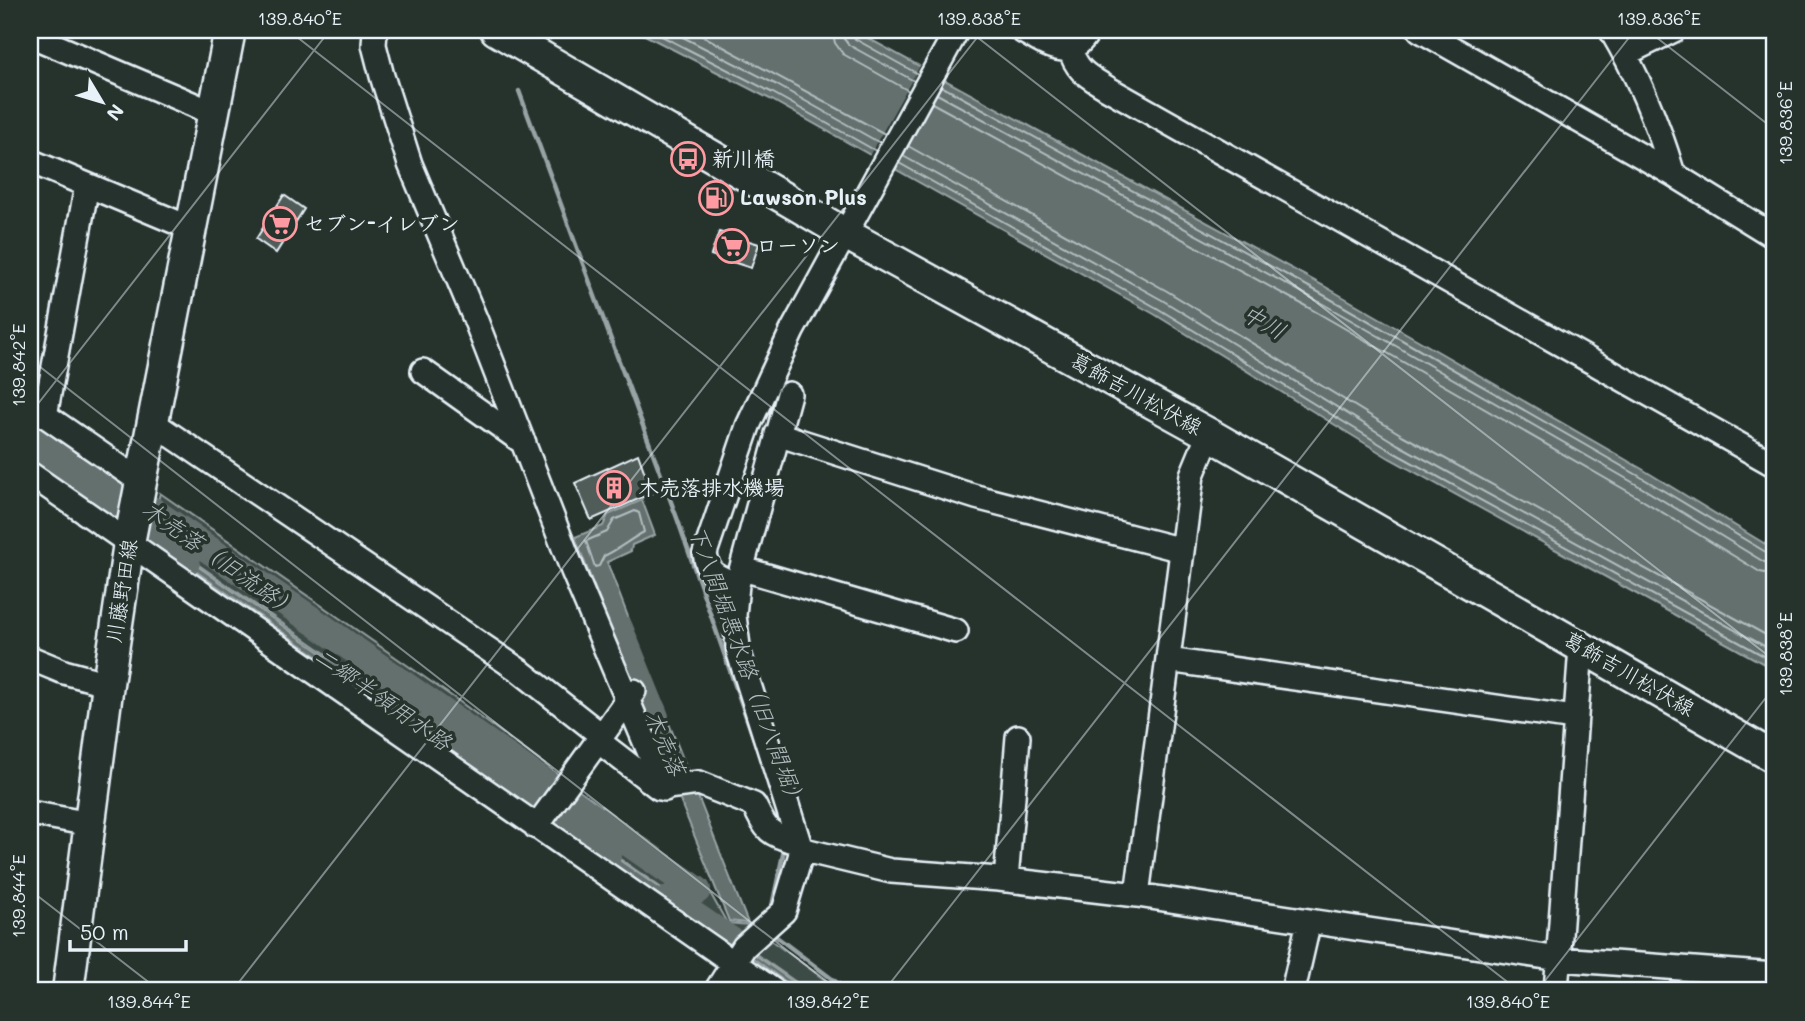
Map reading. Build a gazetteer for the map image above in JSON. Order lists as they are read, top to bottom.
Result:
{
  "streets": {
    "main road": ["葛飾吉川松伏線", "川藤野田線"]
  },
  "water": [
    "中川",
    "木売落（旧流路）",
    "下八間堀悪水路（旧八間堀）",
    "二郷半領用水路",
    "木売落"
  ],
  "places": {
    "bus stop": ["新川橋"],
    "fuel station": ["Lawson Plus"],
    "supermarket": ["セブン-イレブン", "ローソン"],
    "building": ["木売落排水機場"]
  },
  "scale_bar": "50 m",
  "north": "bottom right",
  "coordinates": [
    "139.840°E",
    "139.838°E",
    "139.836°E",
    "139.842°E",
    "139.844°E"
  ]
}
